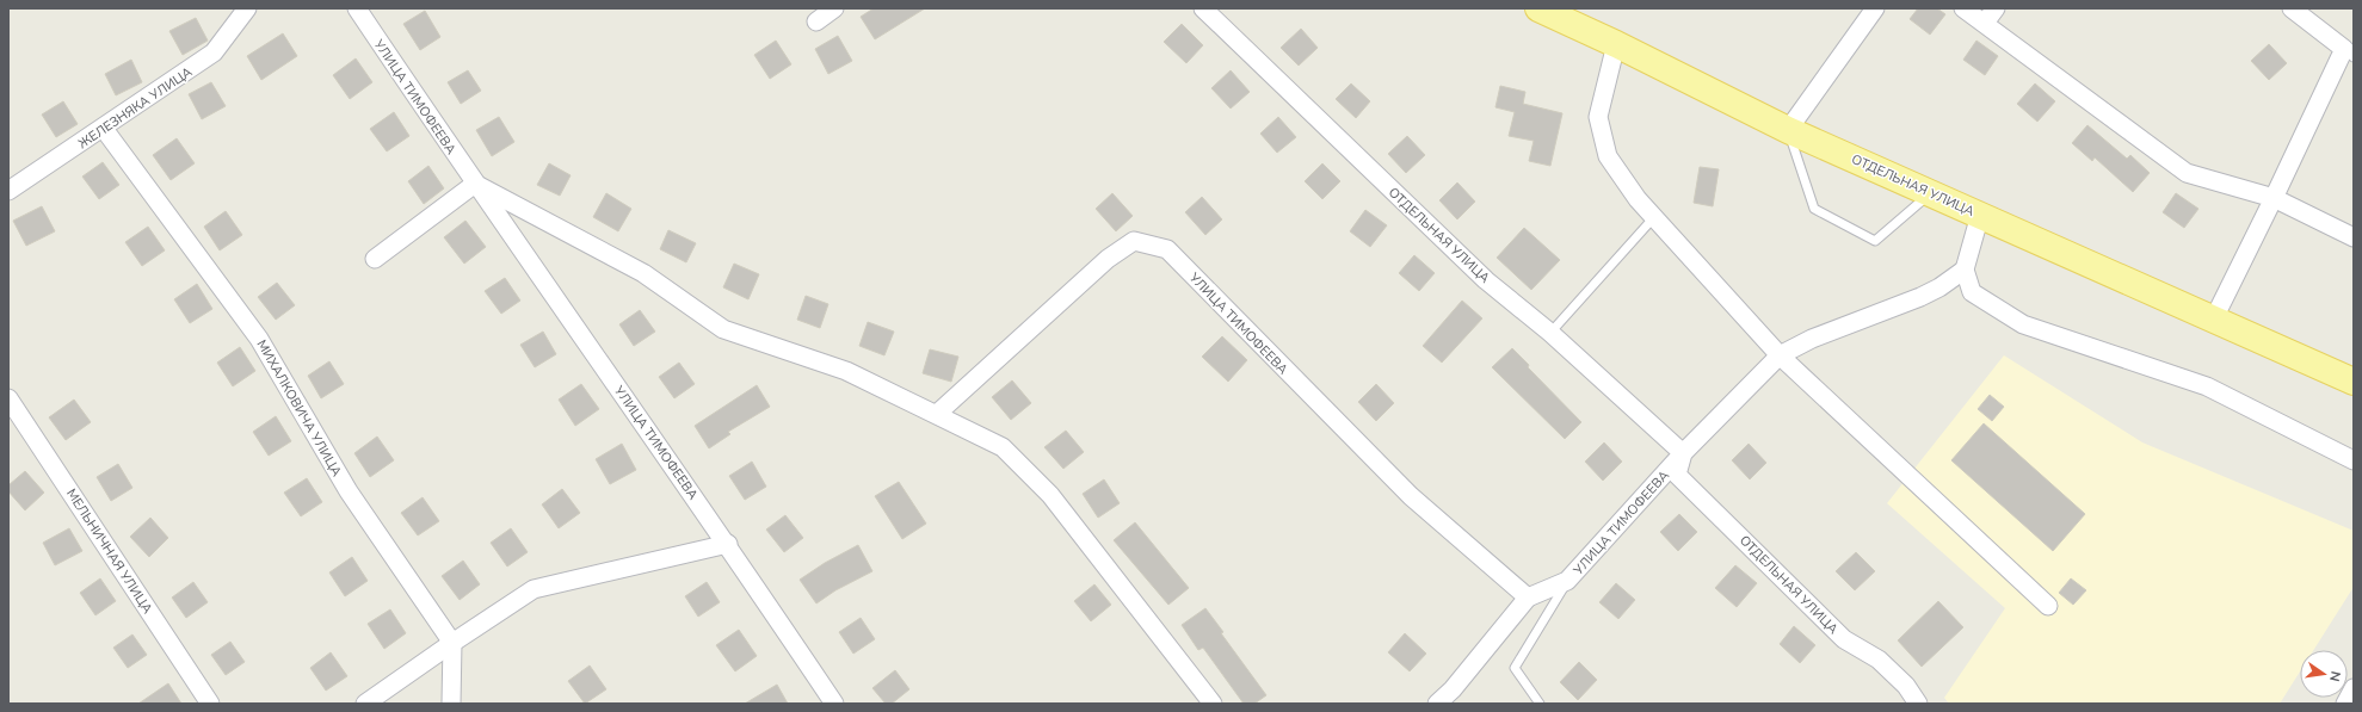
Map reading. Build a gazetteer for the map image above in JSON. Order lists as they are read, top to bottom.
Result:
{
  "streets": {
    "main road": ["ОТДЕЛЬНАЯ УЛИЦА"],
    "street": [
      "УЛИЦА ТИМОФЕЕВА",
      "ЖЕЛЕЗНЯКА УЛИЦА",
      "МИХАЛКОВИЧА УЛИЦА",
      "МЕЛЬНИЧНАЯ УЛИЦА"
    ]
  },
  "crossings": [
    ["УЛИЦА ТИМОФЕЕВА", "ОТДЕЛЬНАЯ УЛИЦА"],
    ["ЖЕЛЕЗНЯКА УЛИЦА", "МИХАЛКОВИЧА УЛИЦА"]
  ],
  "north": "right"
}
